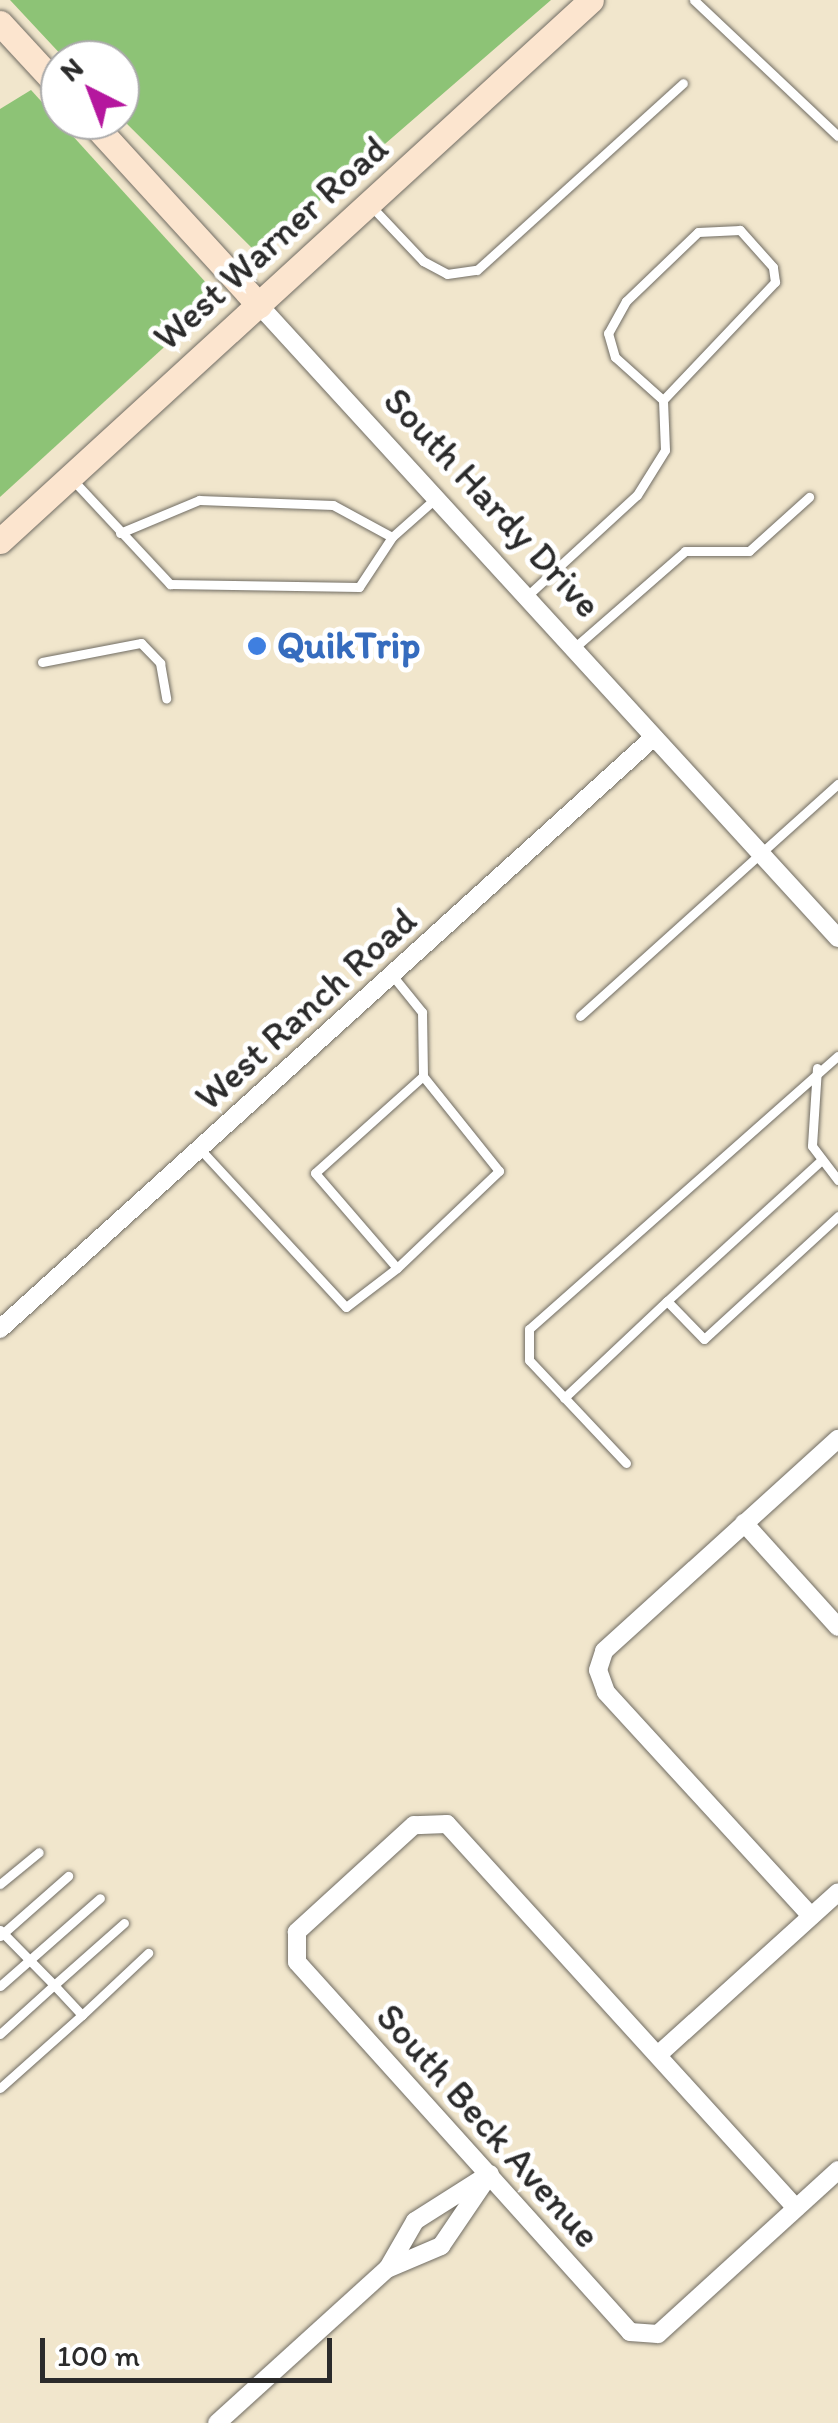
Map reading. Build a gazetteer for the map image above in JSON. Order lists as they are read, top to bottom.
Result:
{
  "streets": {
    "main road": ["West Warner Road", "South Hardy Drive"],
    "street": ["West Ranch Road", "South Beck Avenue"]
  },
  "crossings": [
    ["West Warner Road", "South Hardy Drive"],
    ["South Hardy Drive", "West Ranch Road"]
  ],
  "places": ["QuikTrip"],
  "scale_bar": "100 m",
  "north": "top left"
}
